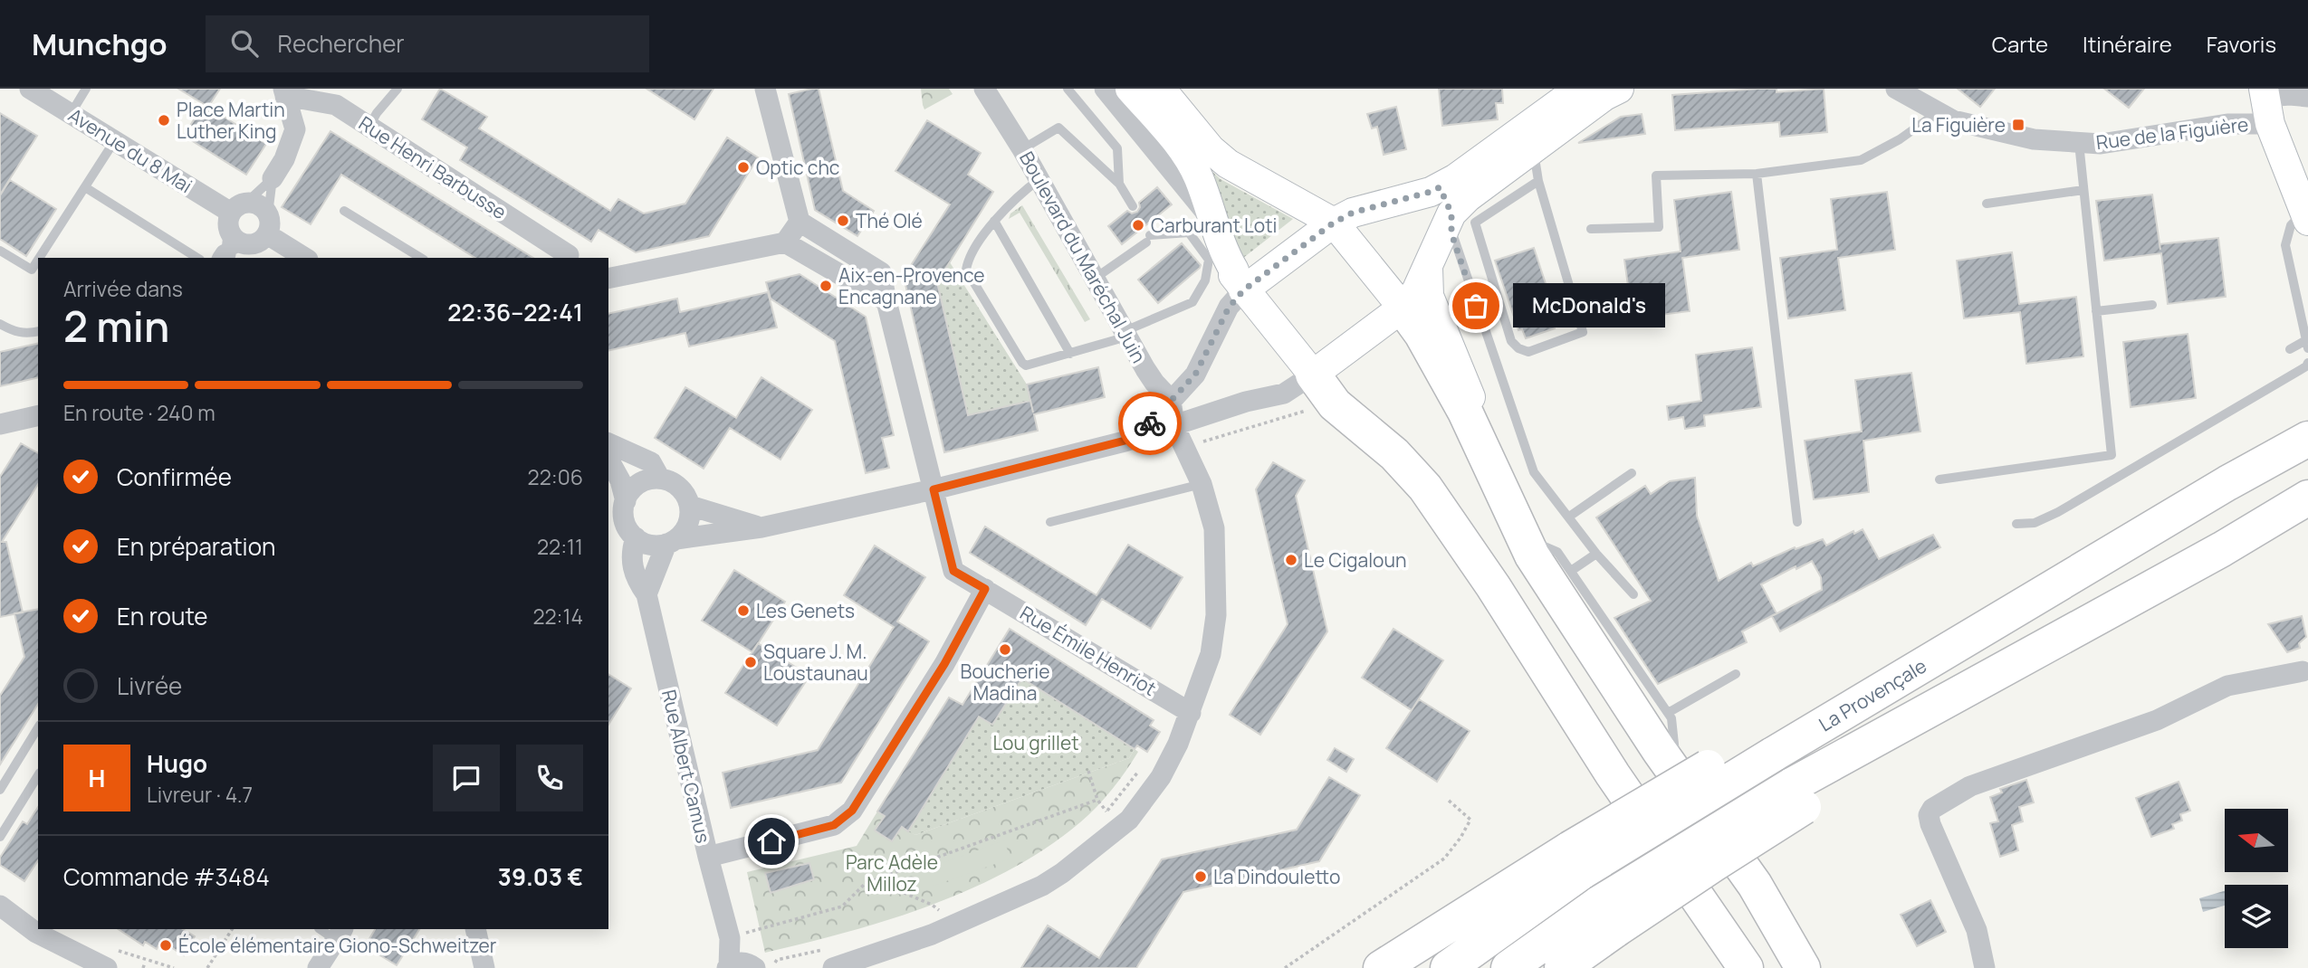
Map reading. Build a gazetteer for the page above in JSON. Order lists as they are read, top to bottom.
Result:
{
  "streets": {
    "street": [
      "Rue de la Figuière",
      "Avenue du 8 Mai",
      "Rue Henri Barbusse",
      "Boulevard du Maréchal Juin",
      "Rue Émile Henriot",
      "Rue Albert Camus"
    ]
  },
  "parks": ["Lou grillet", "Parc Adèle Milloz"],
  "places": {
    "other": [
      "Place Martin Luther King",
      "Optic chc",
      "Thé Olé",
      "Carburant Loti",
      "Aix-en-Provence Encagnane",
      "McDonald's",
      "Le Cigaloun",
      "Les Genets",
      "Boucherie Madina",
      "Square J. M. Loustaunau",
      "La Dindouletto",
      "École élémentaire Giono-Schweitzer"
    ],
    "transit": ["La Figuière"]
  },
  "north": "left",
  "page": {
    "header": "Munchgo",
    "search": "Rechercher",
    "nav": ["Carte", "Itinéraire", "Favoris"],
    "heading": ["2 min", "Arrivée dans", "22:36–22:41"],
    "panel": [
      "Hugo",
      "Livreur · 4.7",
      "Commande #3484",
      "39.03 €"
    ],
    "bubble": "McDonald's",
    "bar": "En route · 240 m",
    "list": [
      ["Confirmée", "22:06"],
      ["En préparation", "22:11"],
      ["En route", "22:14"],
      "Livrée"
    ],
    "round": "H"
  }
}
